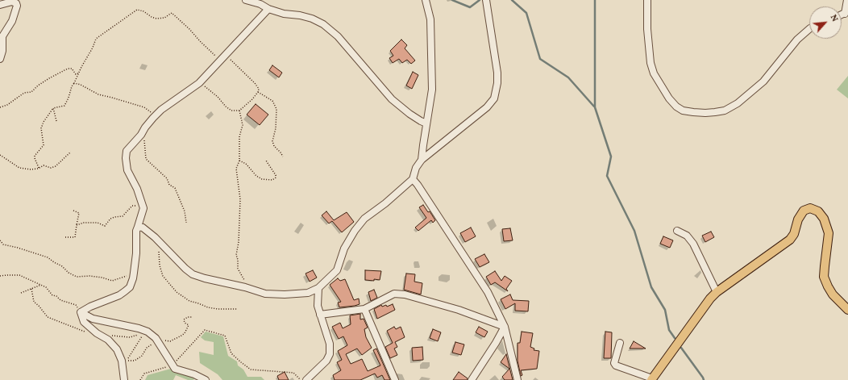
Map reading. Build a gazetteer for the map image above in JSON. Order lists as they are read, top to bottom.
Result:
{
  "north": "top right"
}
